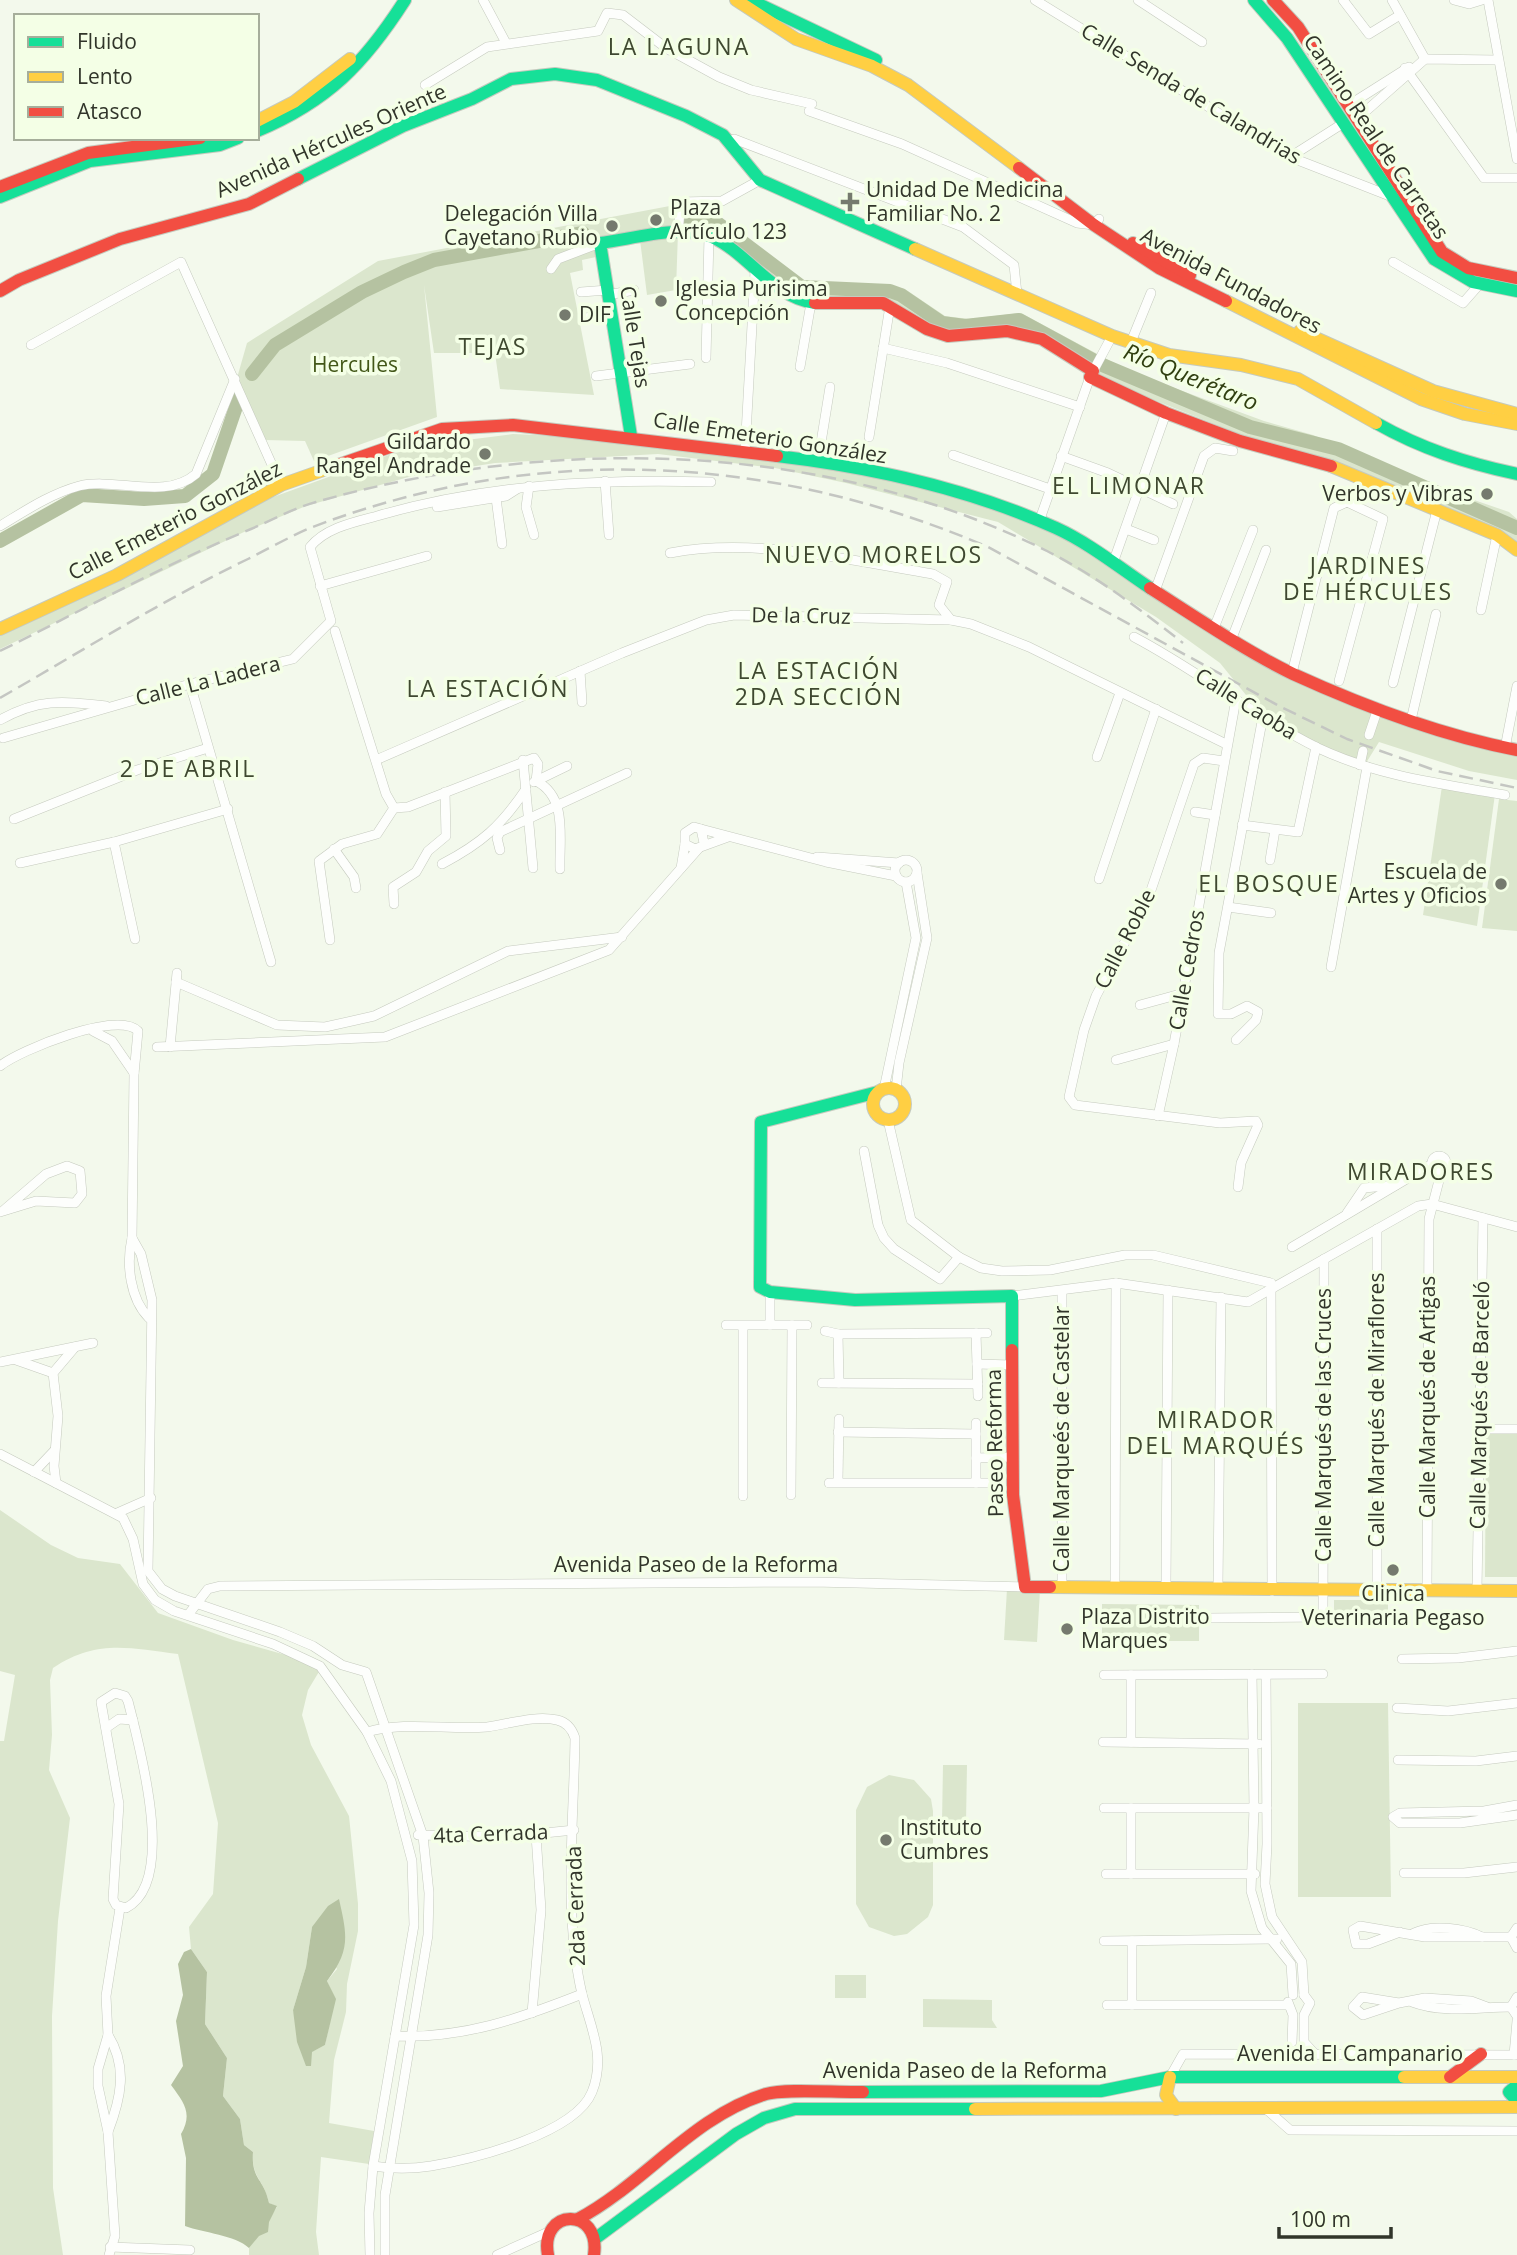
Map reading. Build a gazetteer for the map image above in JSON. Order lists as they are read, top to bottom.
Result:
{
  "streets": {
    "street": [
      "Calle Senda de Calandrias",
      "Camino Real de Carretas",
      "Avenida Hércules Oriente",
      "Avenida Fundadores",
      "Calle Tejas",
      "Calle Emeterio González",
      "De la Cruz",
      "Calle La Ladera",
      "Calle Caoba",
      "Calle Roble",
      "Calle Cedros",
      "Calle Marqués de Artigas",
      "Calle Marqués de Barceló",
      "Calle Marqués de Miraflores",
      "Calle Marqués de las Cruces",
      "Calle Marqueés de Castelar",
      "Paseo Reforma",
      "Avenida Paseo de la Reforma",
      "4ta Cerrada",
      "2da Cerrada",
      "Avenida El Campanario"
    ]
  },
  "crossings": [
    ["Calle Senda de Calandrias", "Camino Real de Carretas"],
    ["Calle Tejas", "Calle Emeterio González"],
    ["De la Cruz", "Calle Cedros"],
    ["Calle Caoba", "Calle Cedros"],
    ["Calle Roble", "Calle Cedros"],
    ["Calle Marqués de Artigas", "Avenida Paseo de la Reforma"],
    ["Calle Marqués de Barceló", "Avenida Paseo de la Reforma"],
    ["Calle Marqués de Miraflores", "Avenida Paseo de la Reforma"],
    ["Calle Marqués de las Cruces", "Avenida Paseo de la Reforma"],
    ["Calle Marqueés de Castelar", "Avenida Paseo de la Reforma"],
    ["Paseo Reforma", "Avenida Paseo de la Reforma"],
    ["Avenida Paseo de la Reforma", "Avenida El Campanario"],
    ["4ta Cerrada", "2da Cerrada"]
  ],
  "districts": [
    "LA LAGUNA",
    "TEJAS",
    "EL LIMONAR",
    "NUEVO MORELOS",
    "JARDINES DE HÉRCULES",
    "LA ESTACIÓN 2DA SECCIÓN",
    "LA ESTACIÓN",
    "2 DE ABRIL",
    "EL BOSQUE",
    "MIRADORES",
    "MIRADOR DEL MARQUÉS"
  ],
  "water": ["Río Querétaro"],
  "parks": ["Hercules"],
  "places": {
    "health": ["Unidad De Medicina Familiar No. 2"],
    "other": [
      "Plaza Artículo 123",
      "Delegación Villa Cayetano Rubio",
      "Iglesia Purisima Concepción",
      "DIF",
      "Gildardo Rangel Andrade",
      "Verbos y Vibras",
      "Escuela de Artes y Oficios",
      "Clinica Veterinaria Pegaso",
      "Plaza Distrito Marques",
      "Instituto Cumbres"
    ]
  },
  "legend": ["Fluido", "Lento", "Atasco"],
  "scale_bar": "100 m"
}
